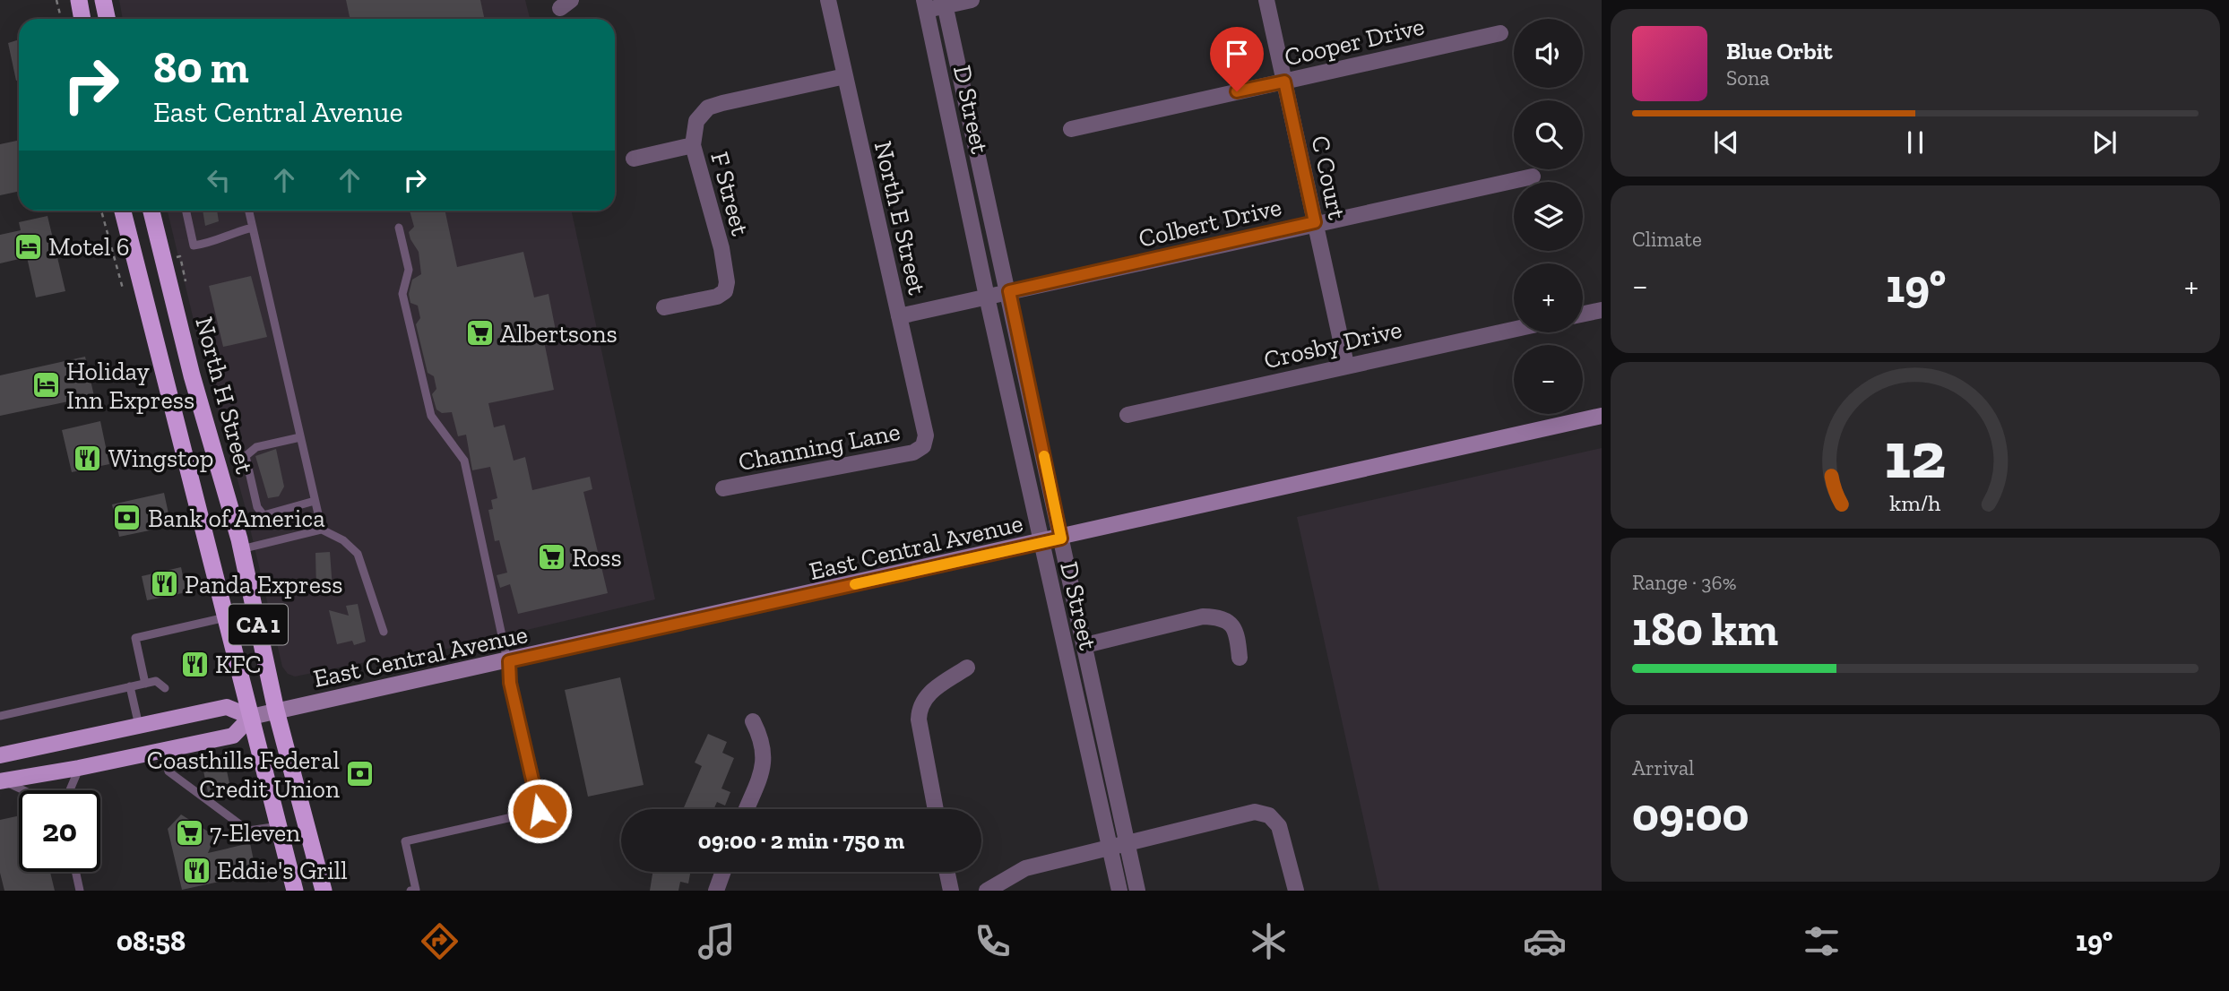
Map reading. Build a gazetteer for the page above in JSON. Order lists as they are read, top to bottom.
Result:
{
  "streets": {
    "highway": ["North H Street", "CA 1"],
    "main road": ["East Central Avenue"],
    "street": [
      "Cooper Drive",
      "D Street",
      "C Court",
      "F Street",
      "North E Street",
      "Colbert Drive",
      "Crosby Drive",
      "Channing Lane"
    ]
  },
  "crossings": [
    ["Cooper Drive", "C Court"],
    ["D Street", "Colbert Drive"],
    ["D Street", "East Central Avenue"],
    ["C Court", "Colbert Drive"],
    ["C Court", "Crosby Drive"],
    ["F Street", "North E Street"],
    ["North E Street", "Colbert Drive"],
    ["North E Street", "Channing Lane"],
    ["North H Street", "East Central Avenue"],
    ["East Central Avenue", "CA 1"]
  ],
  "places": {
    "hotel": ["Motel 6", "Holiday Inn Express"],
    "supermarket": ["Albertsons", "Ross", "7-Eleven"],
    "restaurant": [
      "Wingstop",
      "Panda Express",
      "KFC",
      "Eddie's Grill"
    ],
    "bank": ["Bank of America", "Coasthills Federal Credit Union"]
  },
  "page": {
    "map_buttons": ["+", "−"],
    "turn": ["80 m", "East Central Avenue"],
    "song": ["Blue Orbit", "Sona"],
    "tile": [
      "Climate",
      ["Range · 36%", "180 km"],
      ["Arrival", "09:00"]
    ],
    "heat": ["−", "19°", "+"],
    "limit": "20",
    "trip": "09:00 · 2 min · 750 m",
    "tabs": ["08:58", "19°"],
    "gauge": ["12", "km/h"]
  }
}
